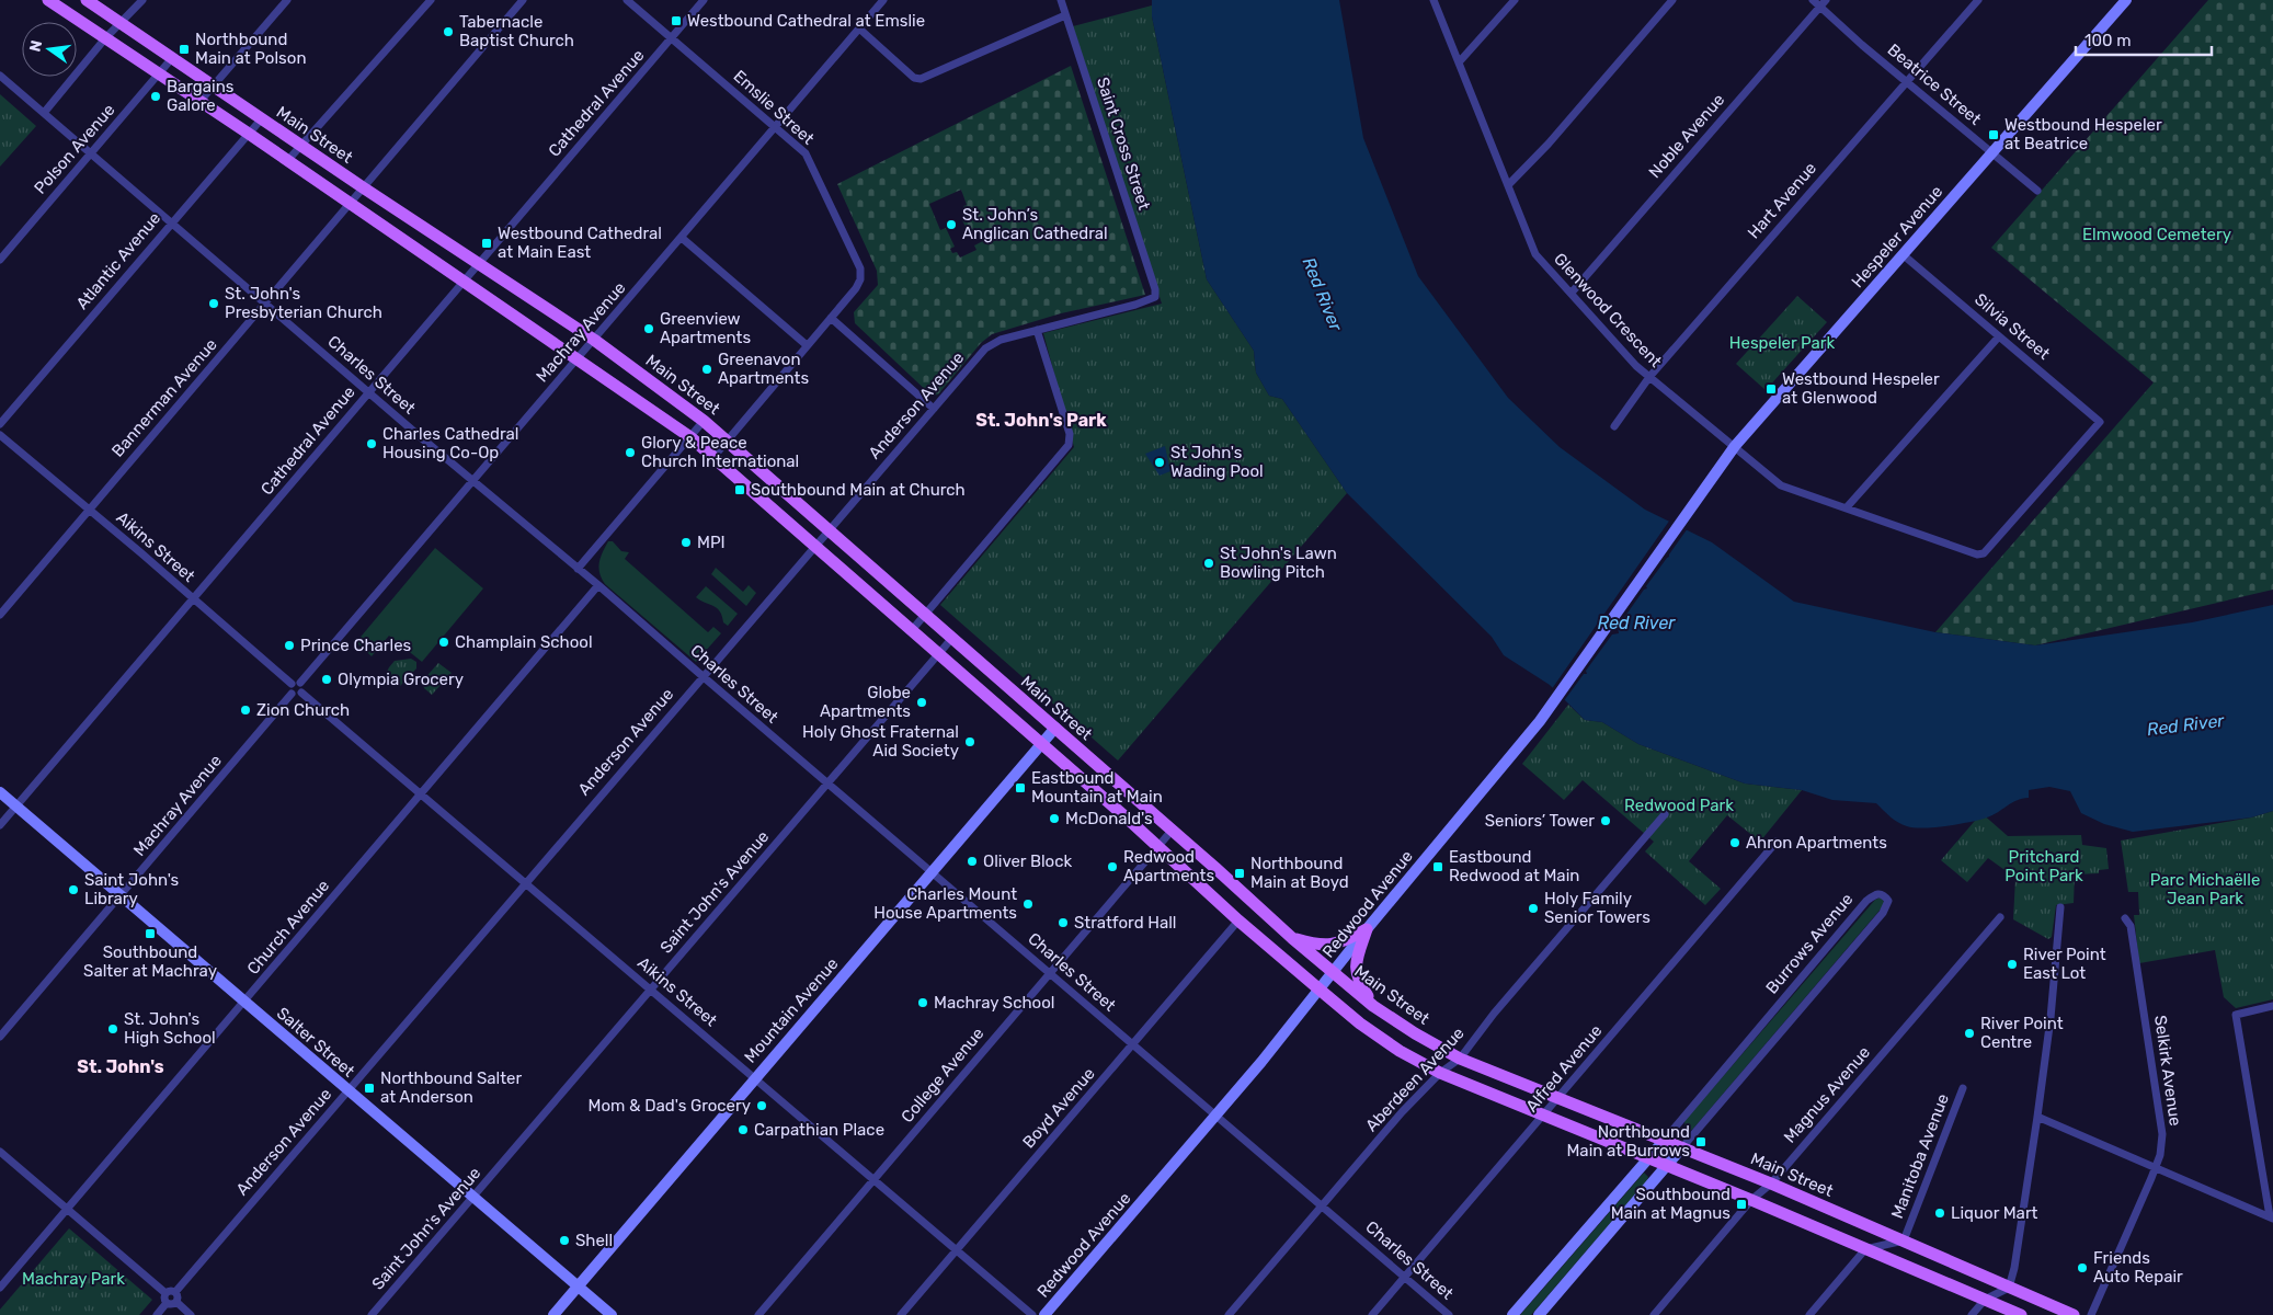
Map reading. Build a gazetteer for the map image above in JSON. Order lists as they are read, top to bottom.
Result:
{
  "streets": {
    "main road": [
      "Main Street",
      "Hespeler Avenue",
      "Redwood Avenue",
      "Burrows Avenue",
      "Mountain Avenue",
      "Salter Street"
    ],
    "street": [
      "Beatrice Street",
      "Cathedral Avenue",
      "Emslie Street",
      "Noble Avenue",
      "Saint Cross Street",
      "Polson Avenue",
      "Hart Avenue",
      "Atlantic Avenue",
      "Glenwood Crescent",
      "Silvia Street",
      "Machray Avenue",
      "Charles Street",
      "Bannerman Avenue",
      "Anderson Avenue",
      "Aikins Street",
      "Saint John's Avenue",
      "Church Avenue",
      "Alfred Avenue",
      "Selkirk Avenue",
      "College Avenue",
      "Aberdeen Avenue",
      "Magnus Avenue",
      "Boyd Avenue",
      "Manitoba Avenue"
    ]
  },
  "crossings": [
    ["Beatrice Street", "Noble Avenue"],
    ["Beatrice Street", "Hart Avenue"],
    ["Beatrice Street", "Hespeler Avenue"],
    ["Cathedral Avenue", "Emslie Street"],
    ["Cathedral Avenue", "Main Street"],
    ["Cathedral Avenue", "Charles Street"],
    ["Cathedral Avenue", "Aikins Street"],
    ["Cathedral Avenue", "Salter Street"],
    ["Emslie Street", "Machray Avenue"],
    ["Main Street", "Polson Avenue"],
    ["Main Street", "Atlantic Avenue"],
    ["Main Street", "Machray Avenue"],
    ["Main Street", "Bannerman Avenue"],
    ["Main Street", "Anderson Avenue"],
    ["Main Street", "Saint John's Avenue"],
    ["Main Street", "Redwood Avenue"],
    ["Main Street", "Burrows Avenue"],
    ["Main Street", "Mountain Avenue"],
    ["Main Street", "Alfred Avenue"],
    ["Main Street", "College Avenue"],
    ["Main Street", "Aberdeen Avenue"],
    ["Main Street", "Magnus Avenue"],
    ["Main Street", "Manitoba Avenue"],
    ["Noble Avenue", "Glenwood Crescent"],
    ["Saint Cross Street", "Anderson Avenue"],
    ["Polson Avenue", "Charles Street"],
    ["Hart Avenue", "Glenwood Crescent"],
    ["Hespeler Avenue", "Glenwood Crescent"],
    ["Hespeler Avenue", "Silvia Street"],
    ["Hespeler Avenue", "Redwood Avenue"],
    ["Atlantic Avenue", "Charles Street"],
    ["Glenwood Crescent", "Silvia Street"],
    ["Machray Avenue", "Charles Street"],
    ["Machray Avenue", "Aikins Street"],
    ["Machray Avenue", "Salter Street"],
    ["Charles Street", "Bannerman Avenue"],
    ["Charles Street", "Anderson Avenue"],
    ["Charles Street", "Saint John's Avenue"],
    ["Charles Street", "Redwood Avenue"],
    ["Charles Street", "Church Avenue"],
    ["Charles Street", "Mountain Avenue"],
    ["Charles Street", "Alfred Avenue"],
    ["Charles Street", "College Avenue"],
    ["Charles Street", "Aberdeen Avenue"],
    ["Charles Street", "Boyd Avenue"],
    ["Bannerman Avenue", "Aikins Street"],
    ["Anderson Avenue", "Aikins Street"],
    ["Anderson Avenue", "Salter Street"],
    ["Aikins Street", "Saint John's Avenue"],
    ["Aikins Street", "Church Avenue"],
    ["Aikins Street", "Mountain Avenue"],
    ["Aikins Street", "College Avenue"],
    ["Aikins Street", "Boyd Avenue"],
    ["Saint John's Avenue", "Salter Street"],
    ["Church Avenue", "Salter Street"],
    ["Mountain Avenue", "Salter Street"]
  ],
  "districts": ["St. John's Park", "St. John's"],
  "water": ["Red River"],
  "parks": [
    "Elmwood Cemetery",
    "Hespeler Park",
    "Redwood Park",
    "Pritchard Point Park",
    "Parc Michaëlle Jean Park",
    "Machray Park"
  ],
  "places": {
    "transit": [
      "Westbound Cathedral at Emslie",
      "Northbound Main at Polson",
      "Westbound Hespeler at Beatrice",
      "Westbound Cathedral at Main East",
      "Westbound Hespeler at Glenwood",
      "Southbound Main at Church",
      "Eastbound Mountain at Main",
      "Eastbound Redwood at Main",
      "Northbound Main at Boyd",
      "Southbound Salter at Machray",
      "Northbound Salter at Anderson",
      "Northbound Main at Burrows",
      "Southbound Main at Magnus"
    ],
    "other": [
      "Tabernacle Baptist Church",
      "Bargains Galore",
      "St. John’s Anglican Cathedral",
      "St. John's Presbyterian Church",
      "Greenview Apartments",
      "Greenavon Apartments",
      "Charles Cathedral Housing Co-Op",
      "Glory & Peace Church International",
      "St John's Wading Pool",
      "MPI",
      "St John's Lawn Bowling Pitch",
      "Champlain School",
      "Prince Charles",
      "Olympia Grocery",
      "Globe Apartments",
      "Zion Church",
      "Holy Ghost Fraternal Aid Society",
      "McDonald's",
      "Seniors’ Tower",
      "Ahron Apartments",
      "Oliver Block",
      "Redwood Apartments",
      "Saint John's Library",
      "Charles Mount House Apartments",
      "Holy Family Senior Towers",
      "Stratford Hall",
      "River Point East Lot",
      "Machray School",
      "St. John's High School",
      "River Point Centre",
      "Mom & Dad's Grocery",
      "Carpathian Place",
      "Liquor Mart",
      "Shell",
      "Friends Auto Repair"
    ]
  },
  "scale_bar": "100 m",
  "north": "left"
}
